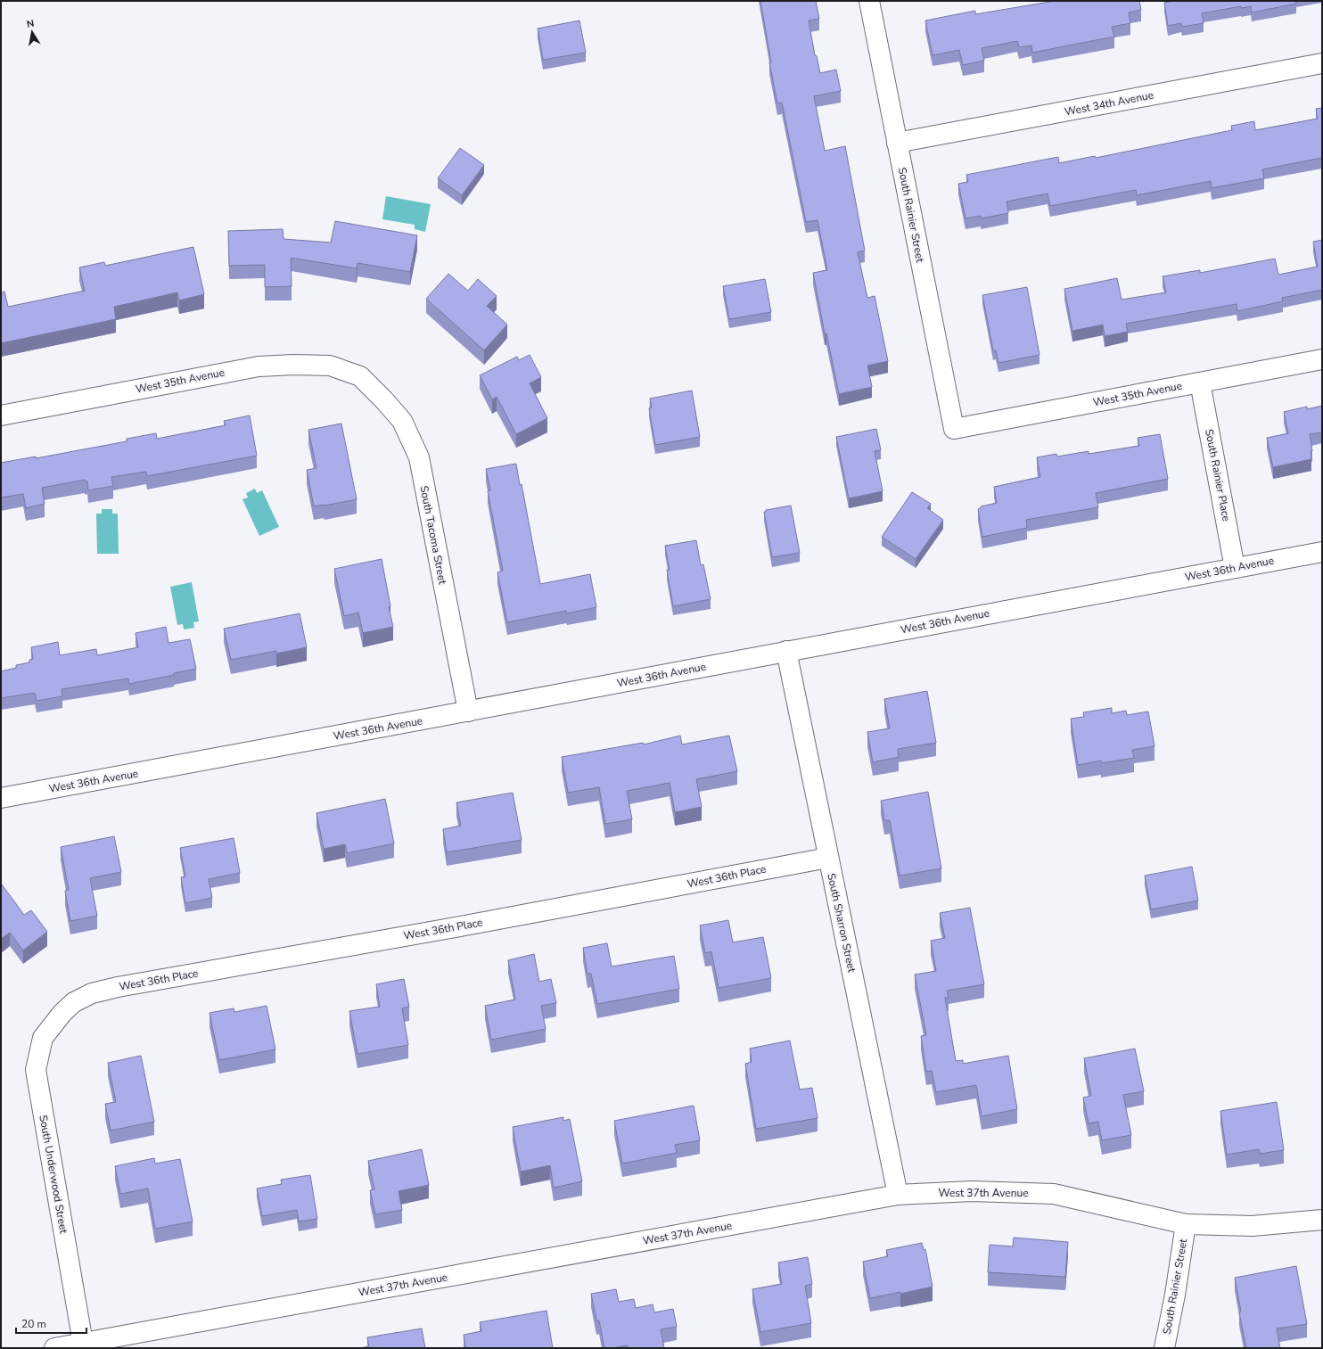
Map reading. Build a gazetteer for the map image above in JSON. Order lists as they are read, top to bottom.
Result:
{
  "streets": {
    "street": [
      "West 34th Avenue",
      "South Rainier Street",
      "West 35th Avenue",
      "South Rainier Place",
      "South Tacoma Street",
      "West 36th Avenue",
      "West 36th Place",
      "South Sharron Street",
      "South Underwood Street",
      "West 37th Avenue"
    ]
  },
  "crossings": [
    ["West 34th Avenue", "South Rainier Street"],
    ["South Rainier Street", "West 35th Avenue"],
    ["South Rainier Street", "West 37th Avenue"],
    ["West 35th Avenue", "South Rainier Place"],
    ["West 35th Avenue", "South Tacoma Street"],
    ["South Rainier Place", "West 36th Avenue"],
    ["South Tacoma Street", "West 36th Avenue"],
    ["West 36th Avenue", "South Sharron Street"],
    ["West 36th Place", "South Sharron Street"],
    ["West 36th Place", "South Underwood Street"],
    ["South Sharron Street", "West 37th Avenue"],
    ["South Underwood Street", "West 37th Avenue"]
  ],
  "scale_bar": "20 m",
  "north": "top"
}
